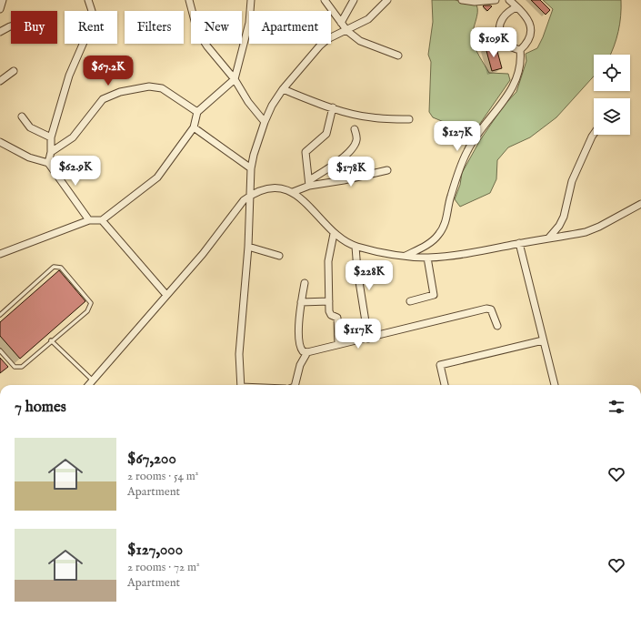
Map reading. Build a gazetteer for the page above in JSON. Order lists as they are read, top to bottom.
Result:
{
  "page": {
    "chip": [
      "Buy",
      "Rent",
      "Filters",
      "New",
      "Apartment"
    ],
    "price": [
      "$109K",
      "$67.2K",
      "$127K",
      "$62.9K",
      "$178K",
      "$228K",
      "$117K"
    ],
    "heading": "7 homes",
    "list": [
      {
        "name": "$67,200",
        "note": "2 rooms · 54 m² · Apartment"
      },
      {
        "name": "$127,000",
        "note": "2 rooms · 72 m² · Apartment"
      }
    ]
  }
}
